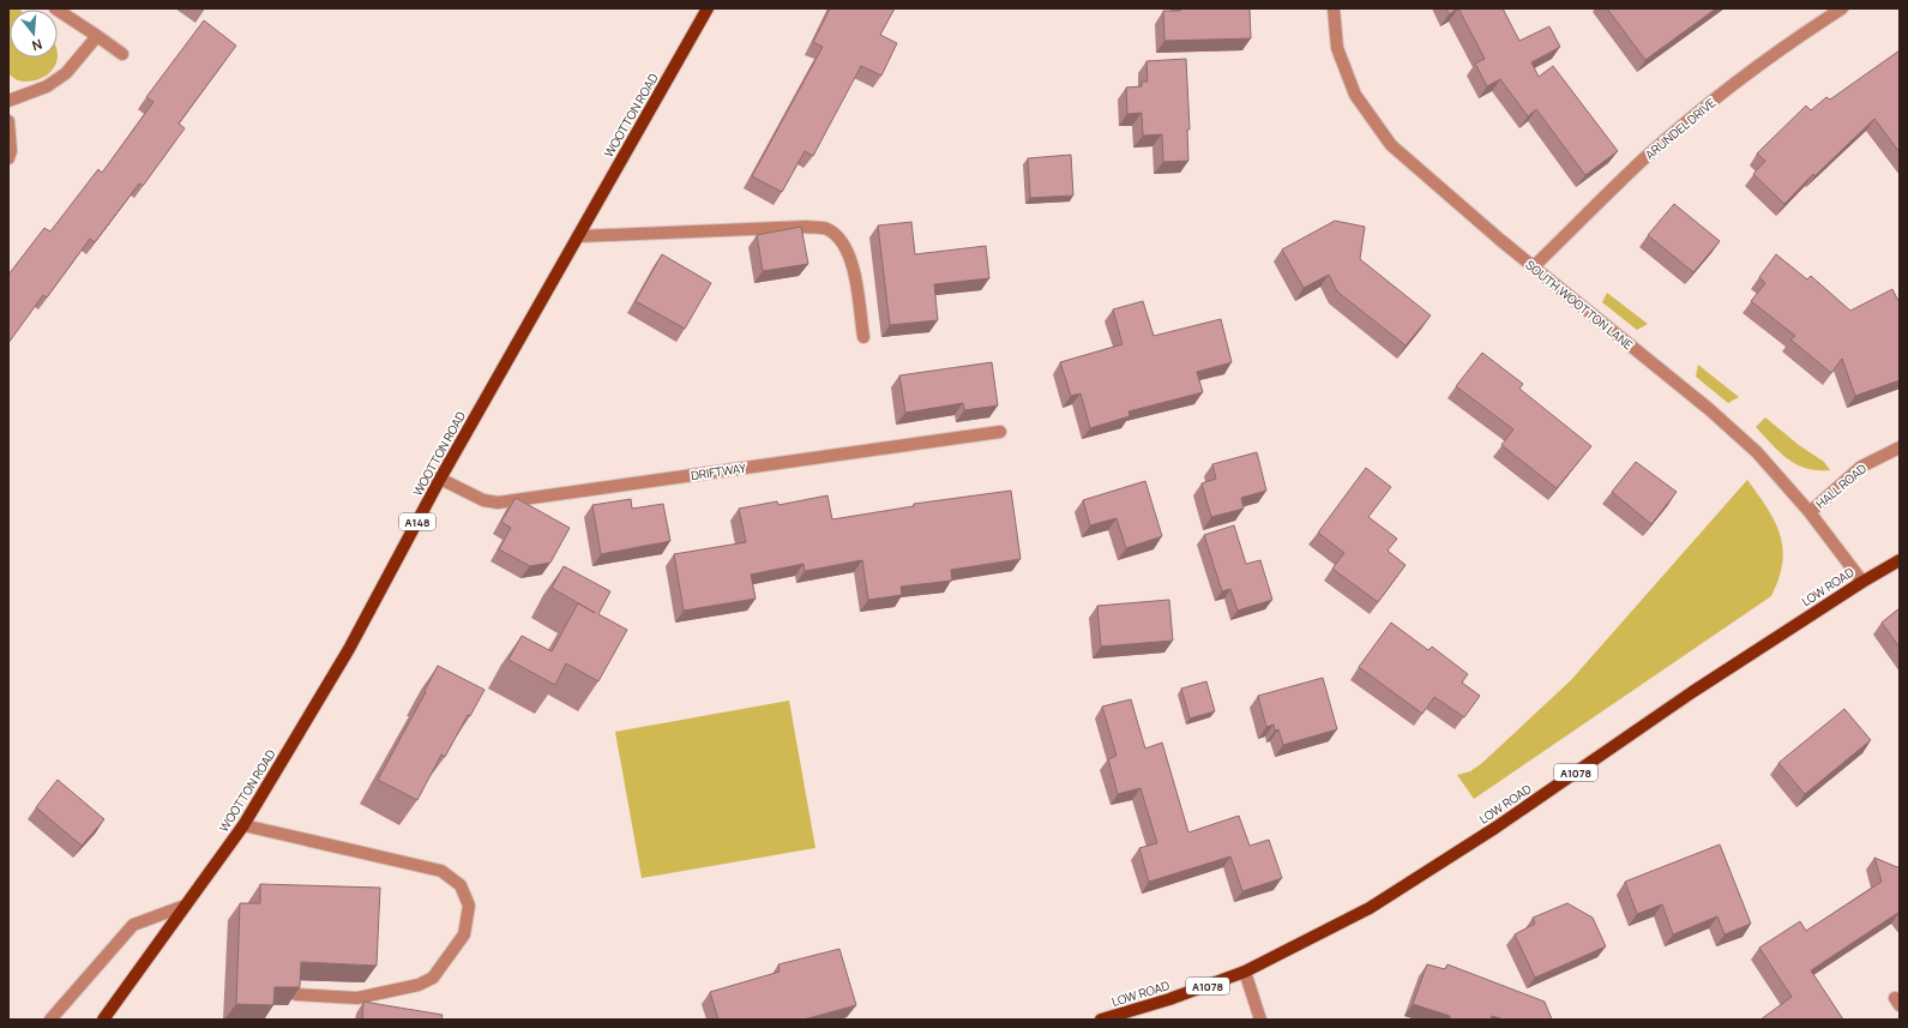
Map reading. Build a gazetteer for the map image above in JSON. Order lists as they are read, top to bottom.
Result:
{
  "streets": {
    "main road": [
      "WOOTTON ROAD",
      "A148",
      "LOW ROAD",
      "A1078"
    ],
    "street": [
      "ARUNDEL DRIVE",
      "SOUTH WOOTTON LANE",
      "DRIFTWAY",
      "HALL ROAD"
    ]
  },
  "crossings": [
    ["WOOTTON ROAD", "DRIFTWAY"],
    ["ARUNDEL DRIVE", "SOUTH WOOTTON LANE"],
    ["SOUTH WOOTTON LANE", "HALL ROAD"],
    ["SOUTH WOOTTON LANE", "LOW ROAD"]
  ],
  "north": "bottom"
}
